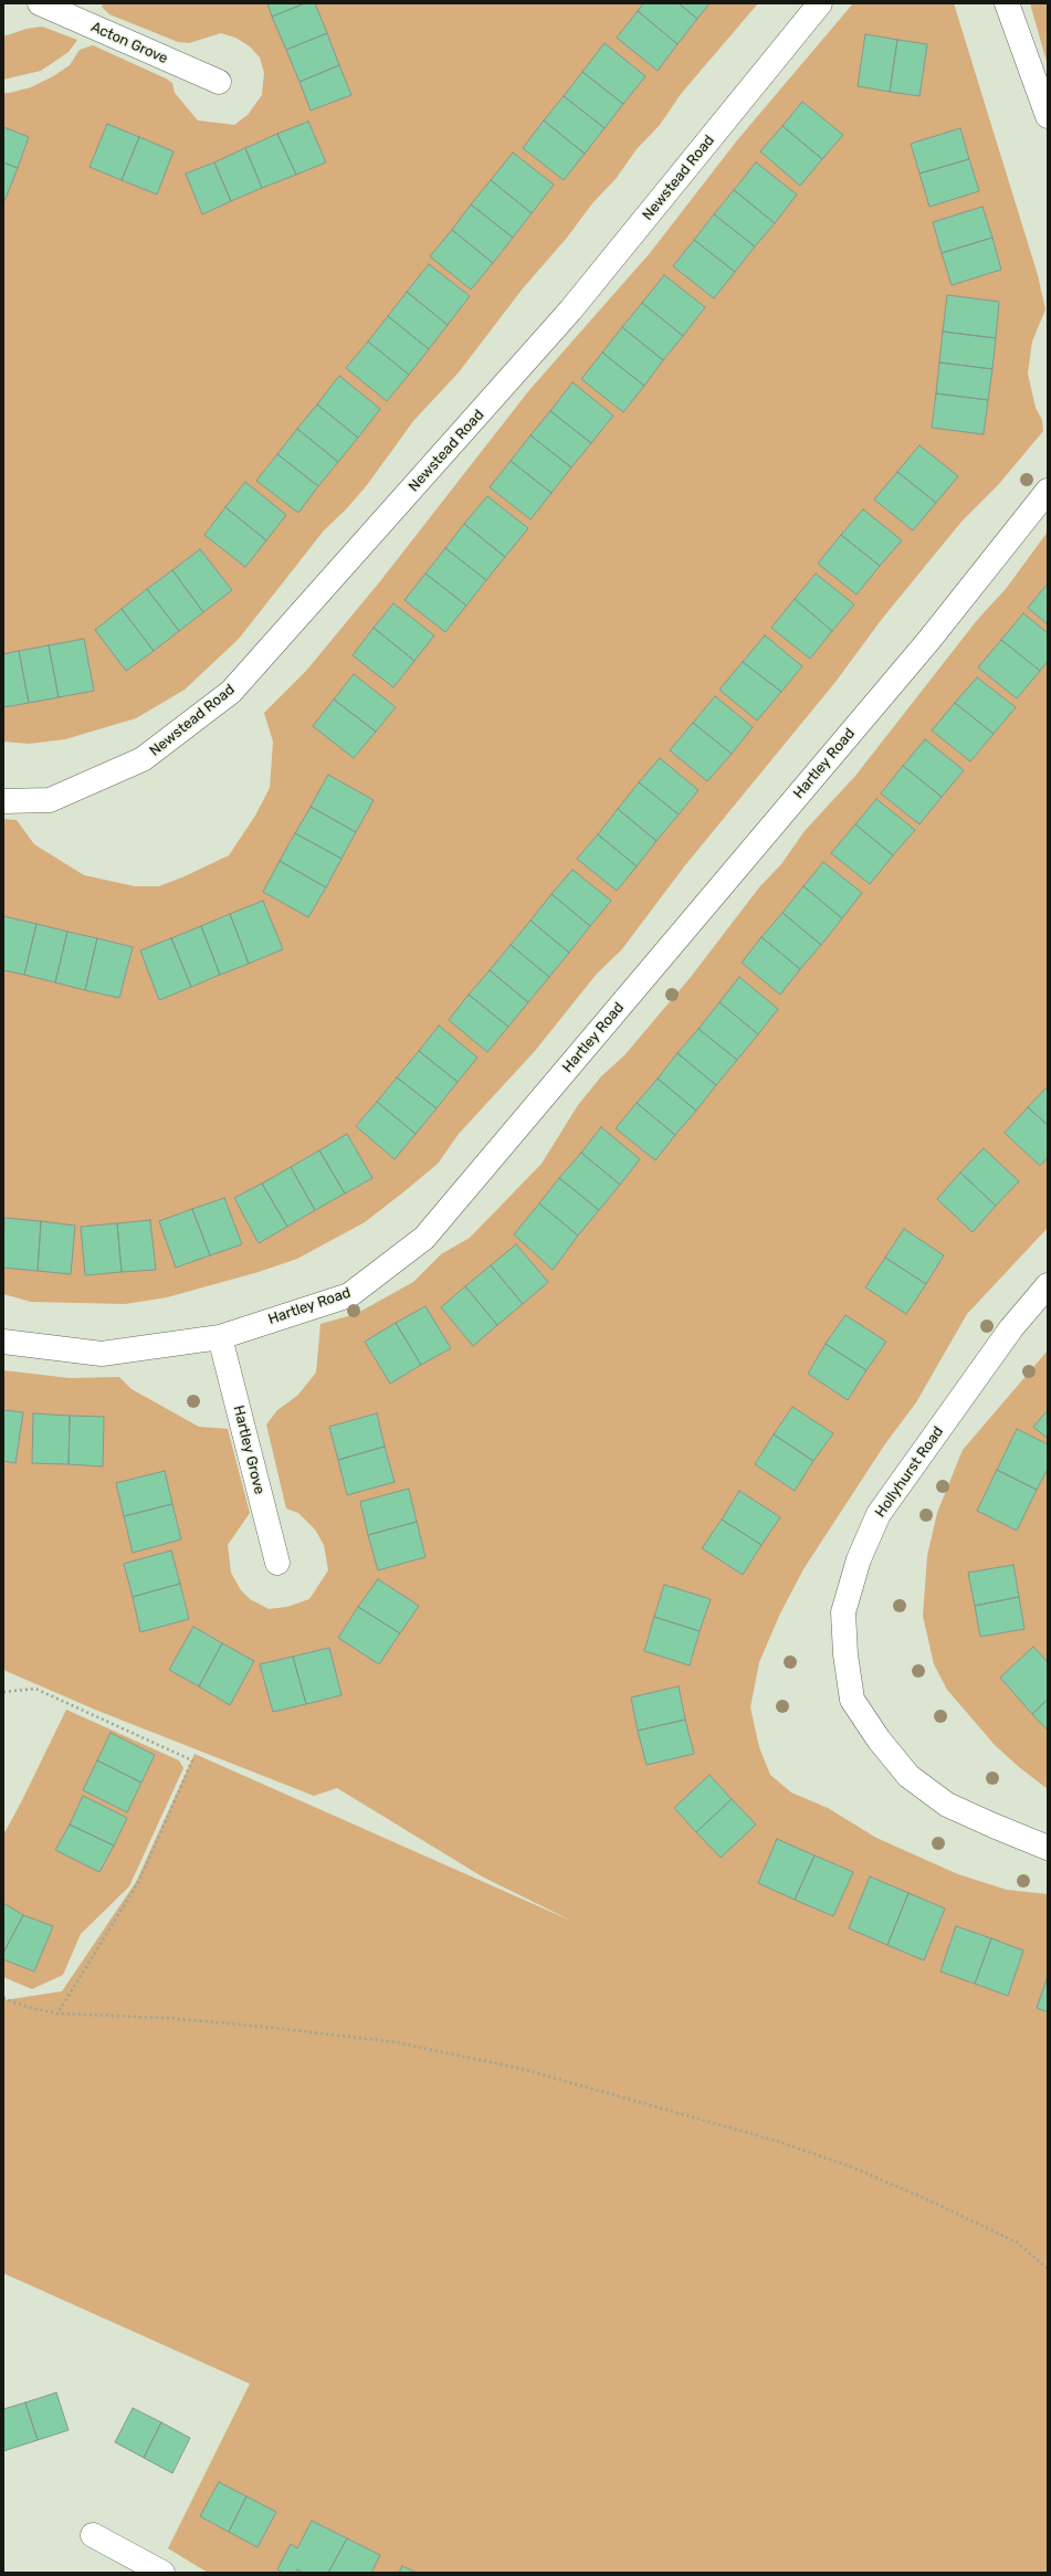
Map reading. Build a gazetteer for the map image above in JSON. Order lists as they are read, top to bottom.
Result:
{
  "streets": {
    "street": [
      "Acton Grove",
      "Newstead Road",
      "Hartley Road",
      "Hartley Grove",
      "Hollyhurst Road"
    ]
  },
  "crossings": [
    ["Hartley Road", "Hartley Grove"]
  ]
}
